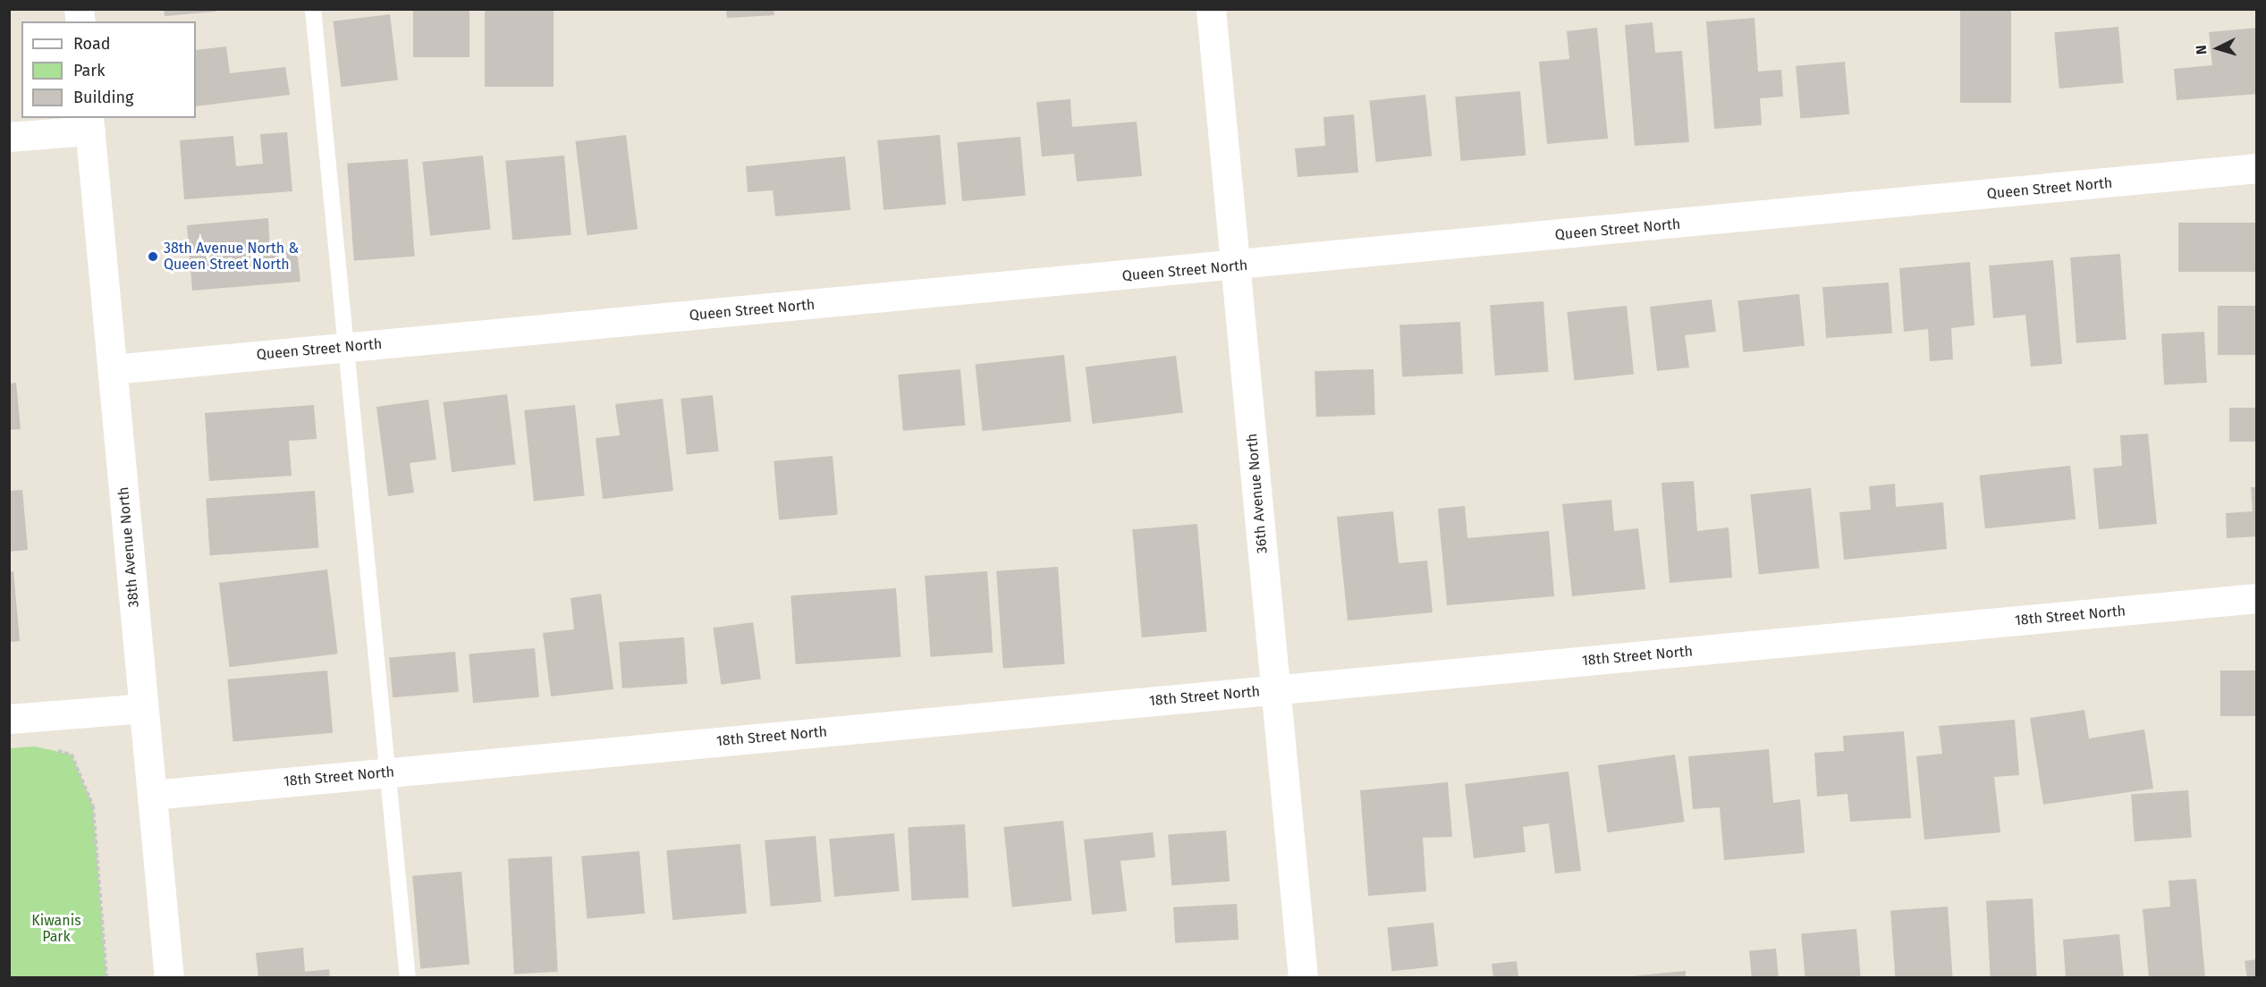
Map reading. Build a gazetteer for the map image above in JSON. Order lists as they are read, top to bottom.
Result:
{
  "streets": {
    "street": [
      "Queen Street North",
      "36th Avenue North",
      "38th Avenue North",
      "18th Street North"
    ]
  },
  "crossings": [
    ["Queen Street North", "36th Avenue North"],
    ["Queen Street North", "38th Avenue North"],
    ["36th Avenue North", "18th Street North"],
    ["38th Avenue North", "18th Street North"]
  ],
  "parks": ["Kiwanis Park"],
  "places": ["38th Avenue North & Queen Street North"],
  "legend": ["Road", "Park", "Building"],
  "north": "left"
}
